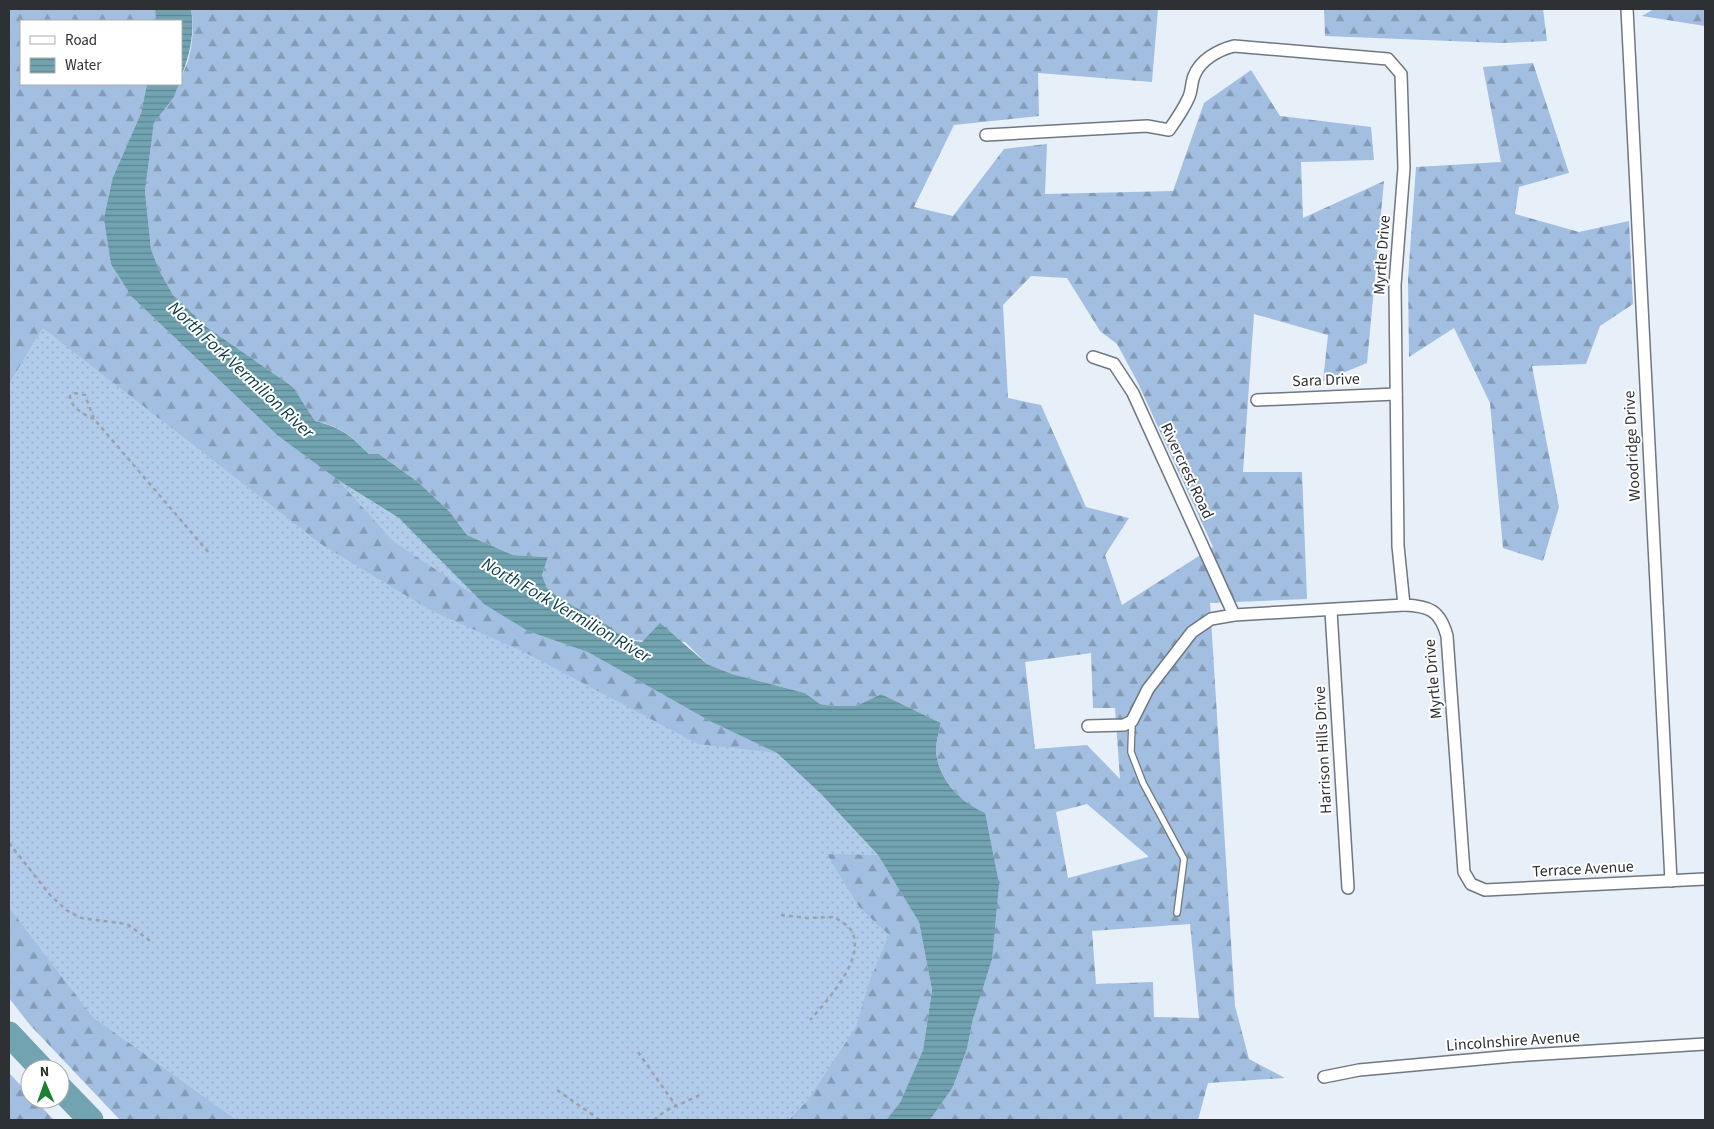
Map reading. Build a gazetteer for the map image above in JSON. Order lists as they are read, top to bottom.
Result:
{
  "streets": {
    "street": [
      "Myrtle Drive",
      "Sara Drive",
      "Woodridge Drive",
      "Rivercrest Road",
      "Harrison Hills Drive",
      "Terrace Avenue",
      "Lincolnshire Avenue"
    ]
  },
  "crossings": [
    ["Myrtle Drive", "Sara Drive"],
    ["Myrtle Drive", "Terrace Avenue"],
    ["Woodridge Drive", "Terrace Avenue"]
  ],
  "water": ["North Fork Vermilion River"],
  "legend": ["Road", "Water"],
  "north": "top"
}
